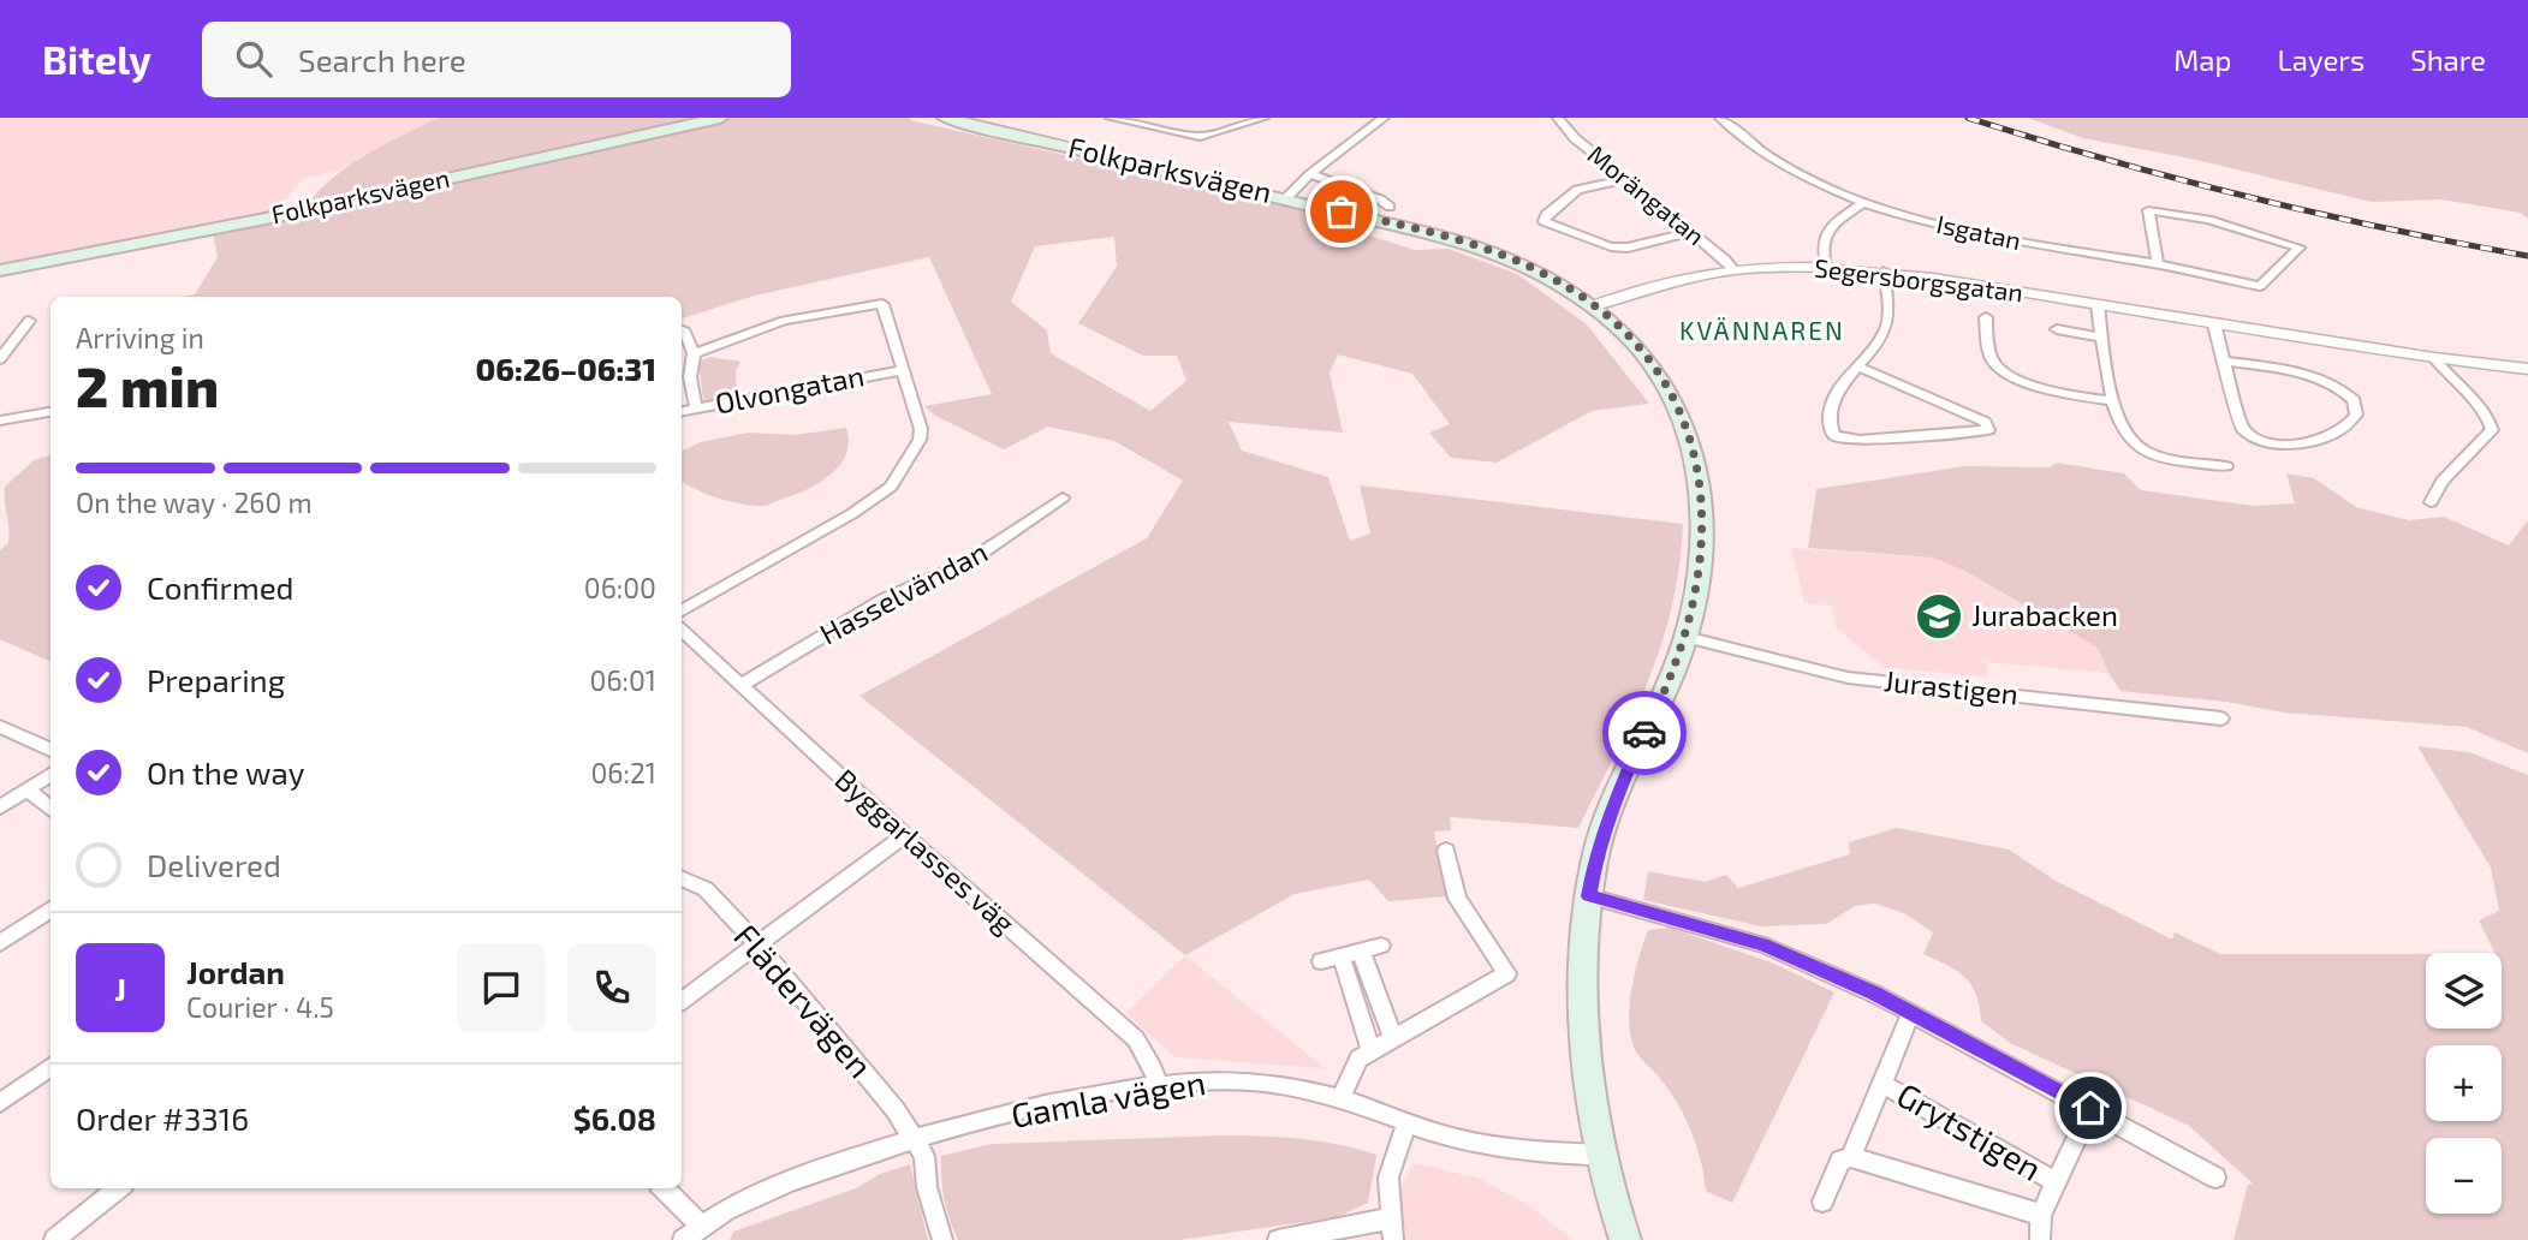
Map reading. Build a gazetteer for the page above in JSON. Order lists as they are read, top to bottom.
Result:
{
  "streets": {
    "main road": ["Folkparksvägen"],
    "street": [
      "Morängatan",
      "Isgatan",
      "Segersborgsgatan",
      "Olvongatan",
      "Hasselvändan",
      "Jurastigen",
      "Byggarlasses väg",
      "Flädervägen",
      "Gamla vägen",
      "Grytstigen"
    ]
  },
  "crossings": [
    ["Folkparksvägen", "Segersborgsgatan"],
    ["Folkparksvägen", "Jurastigen"],
    ["Folkparksvägen", "Gamla vägen"],
    ["Morängatan", "Segersborgsgatan"],
    ["Hasselvändan", "Byggarlasses väg"],
    ["Byggarlasses väg", "Gamla vägen"],
    ["Flädervägen", "Gamla vägen"]
  ],
  "districts": ["KVÄNNAREN"],
  "places": {
    "school or university": ["Jurabacken"]
  },
  "page": {
    "header": "Bitely",
    "search": "Search here",
    "nav": ["Map", "Layers", "Share"],
    "heading": ["2 min", "Arriving in", "06:26–06:31"],
    "panel": [
      "Jordan",
      "Courier · 4.5",
      "Order #3316",
      "$6.08"
    ],
    "bar": "On the way · 260 m",
    "list": [
      ["Confirmed", "06:00"],
      ["Preparing", "06:01"],
      ["On the way", "06:21"],
      "Delivered"
    ],
    "round": "J",
    "map_buttons": ["+", "−"]
  }
}
